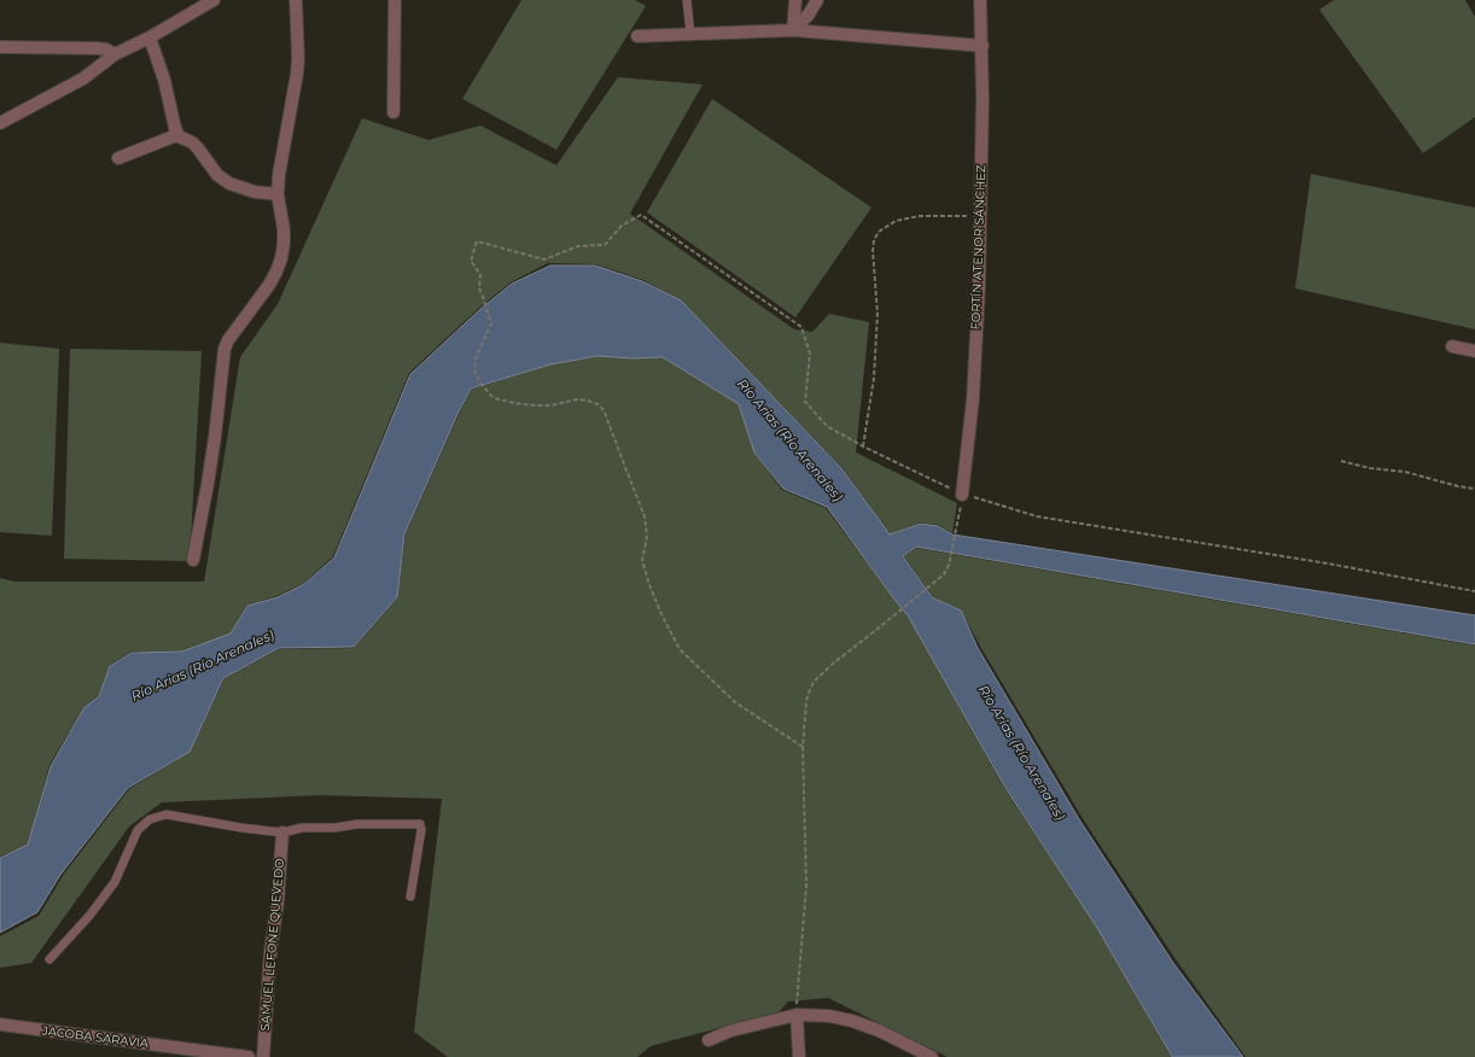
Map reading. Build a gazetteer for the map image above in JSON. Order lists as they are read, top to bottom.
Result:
{
  "streets": {
    "street": ["FORTÍN ATENOR SÁNCHEZ", "SAMUEL LEFONE QUEVEDO", "JACOBA SARAVIA"]
  },
  "water": ["Río Arias (Río Arenales)"]
}
